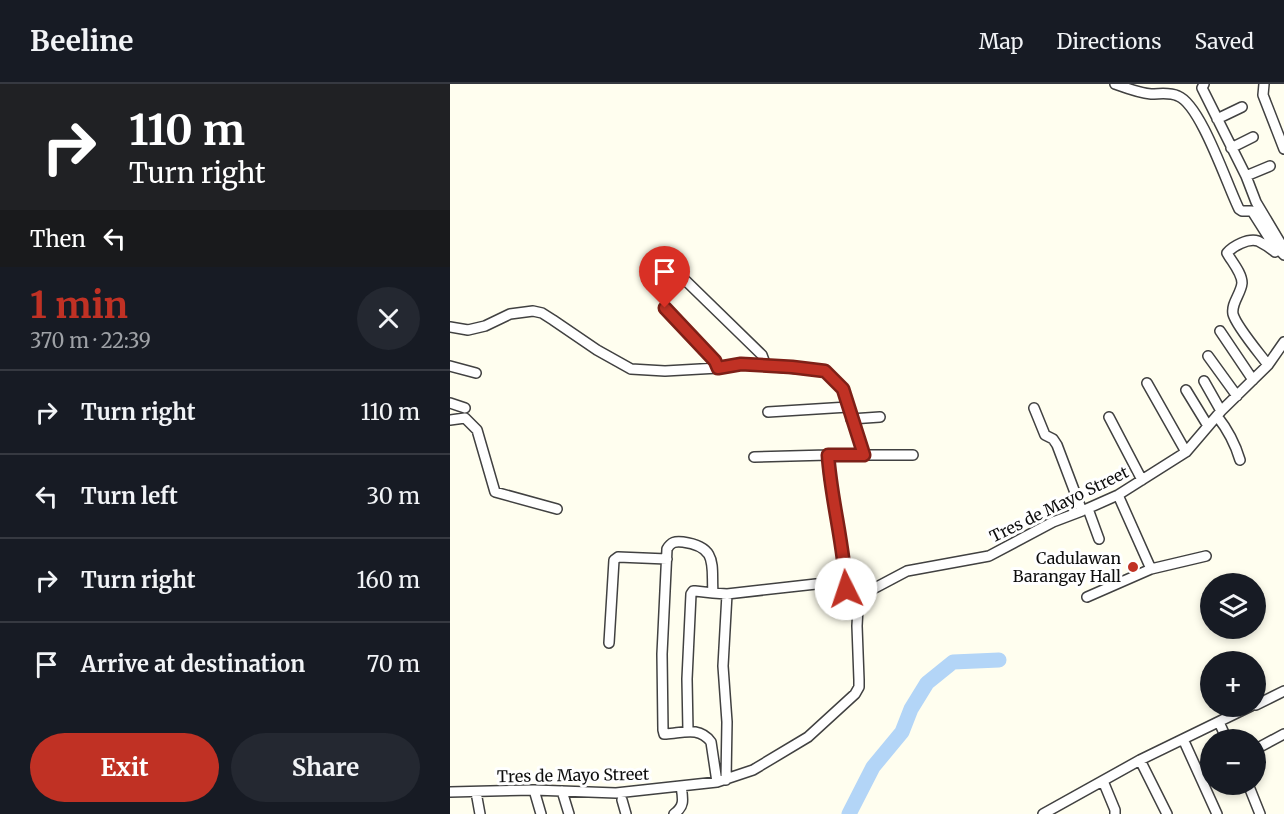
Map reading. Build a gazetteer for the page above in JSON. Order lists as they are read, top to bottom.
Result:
{
  "streets": {
    "street": ["Tres de Mayo Street"]
  },
  "places": ["Cadulawan Barangay Hall"],
  "page": {
    "header": "Beeline",
    "nav": ["Map", "Directions", "Saved"],
    "turn": ["110 m", "Turn right"],
    "then": "Then",
    "heading": ["1 min", "370 m · 22:39"],
    "list": [
      {
        "name": "Turn right",
        "value": "110 m"
      },
      {
        "name": "Turn left",
        "value": "30 m"
      },
      {
        "name": "Turn right",
        "value": "160 m"
      },
      {
        "name": "Arrive at destination",
        "value": "70 m"
      }
    ],
    "map_buttons": ["+", "−"],
    "buttons": ["Exit", "Share"]
  }
}
